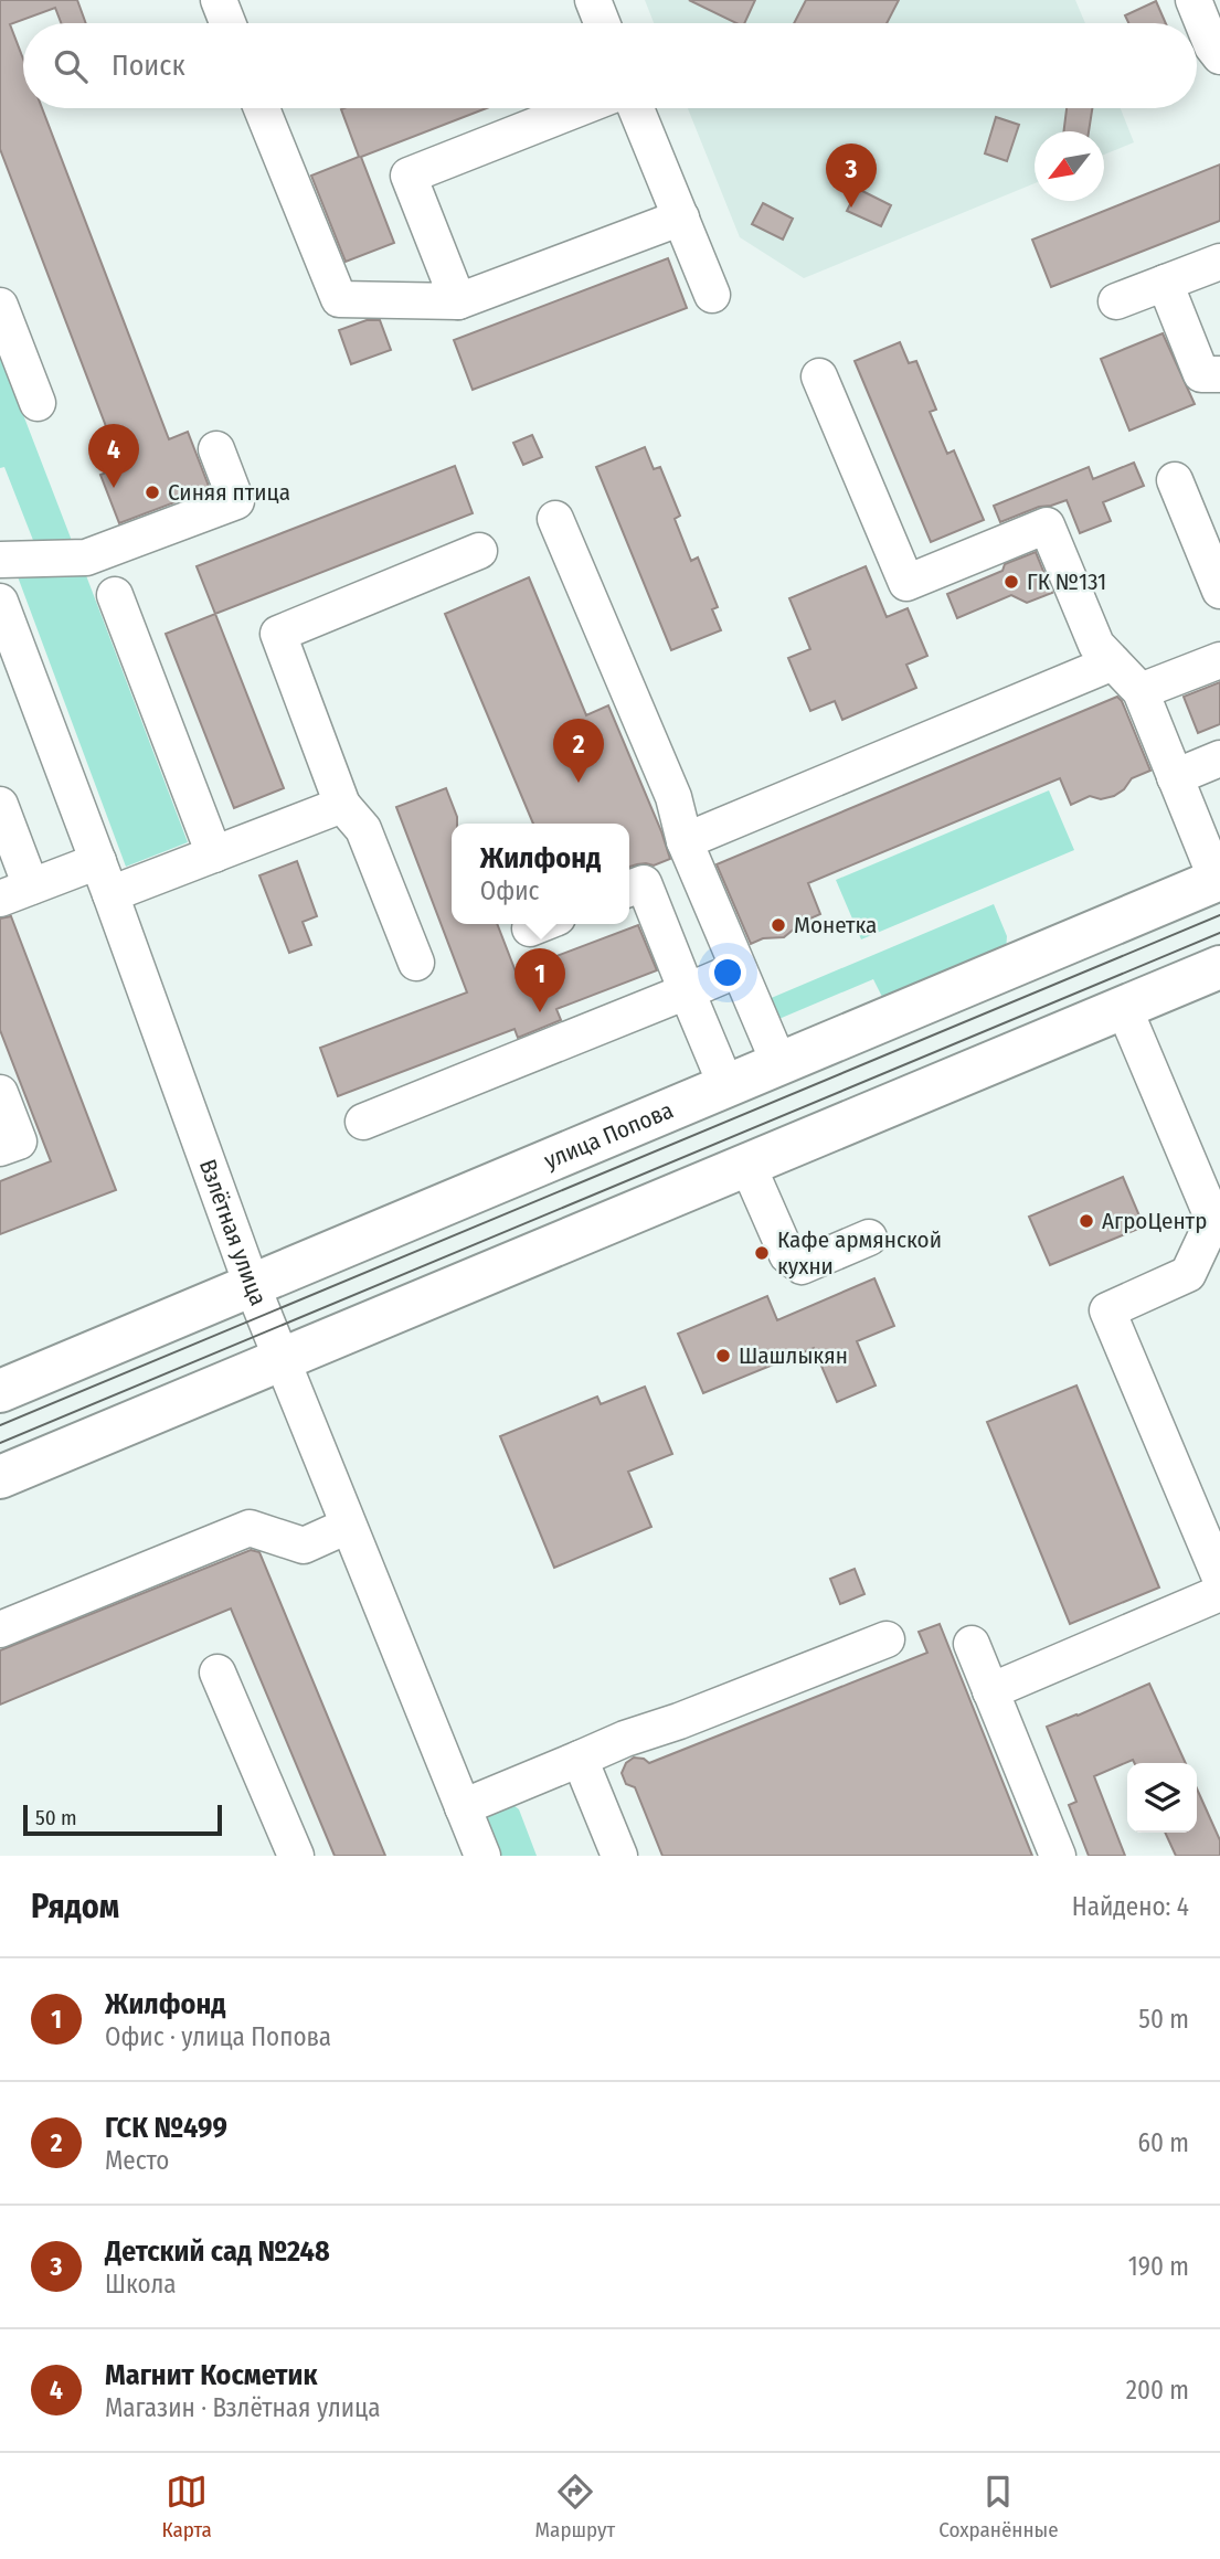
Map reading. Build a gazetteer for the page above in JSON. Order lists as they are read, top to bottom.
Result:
{
  "streets": {
    "main road": ["улица Попова"],
    "street": ["Взлётная улица"]
  },
  "crossings": [
    ["улица Попова", "Взлётная улица"]
  ],
  "places": [
    "Синяя птица",
    "ГК №131",
    "Монетка",
    "АгроЦентр",
    "Кафе армянской кухни",
    "Шашлыкян"
  ],
  "scale_bar": "50 m",
  "north": "bottom left",
  "page": {
    "search": "Поиск",
    "pins": [
      "3",
      "4",
      "2",
      "1"
    ],
    "popup": ["Жилфонд", "Офис"],
    "scale": "50 m",
    "heading": ["Рядом", "Найдено: 4"],
    "list": [
      {
        "mark": "1",
        "name": "Жилфонд",
        "note": "Офис · улица Попова",
        "value": "50 m"
      },
      {
        "mark": "2",
        "name": "ГСК №499",
        "note": "Место",
        "value": "60 m"
      },
      {
        "mark": "3",
        "name": "Детский сад №248",
        "note": "Школа",
        "value": "190 m"
      },
      {
        "mark": "4",
        "name": "Магнит Косметик",
        "note": "Магазин · Взлётная улица",
        "value": "200 m"
      }
    ],
    "nav": ["Карта", "Маршрут", "Сохранённые"]
  }
}
